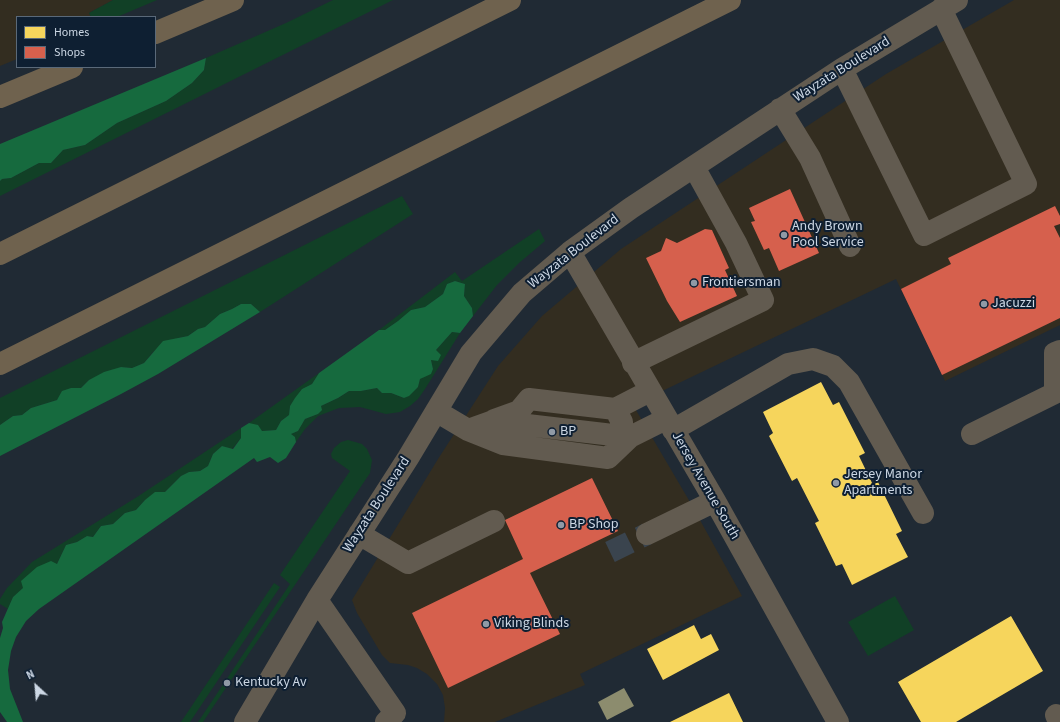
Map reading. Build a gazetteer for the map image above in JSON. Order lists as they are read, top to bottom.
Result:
{
  "streets": {
    "street": ["Wayzata Boulevard", "Jersey Avenue South"]
  },
  "crossings": [
    ["Wayzata Boulevard", "Jersey Avenue South"]
  ],
  "places": [
    "Andy Brown Pool Service",
    "Frontiersman",
    "Jacuzzi",
    "BP",
    "Jersey Manor Apartments",
    "BP Shop",
    "Viking Blinds",
    "Kentucky Av"
  ],
  "legend": ["Homes", "Shops"],
  "north": "top left"
}
